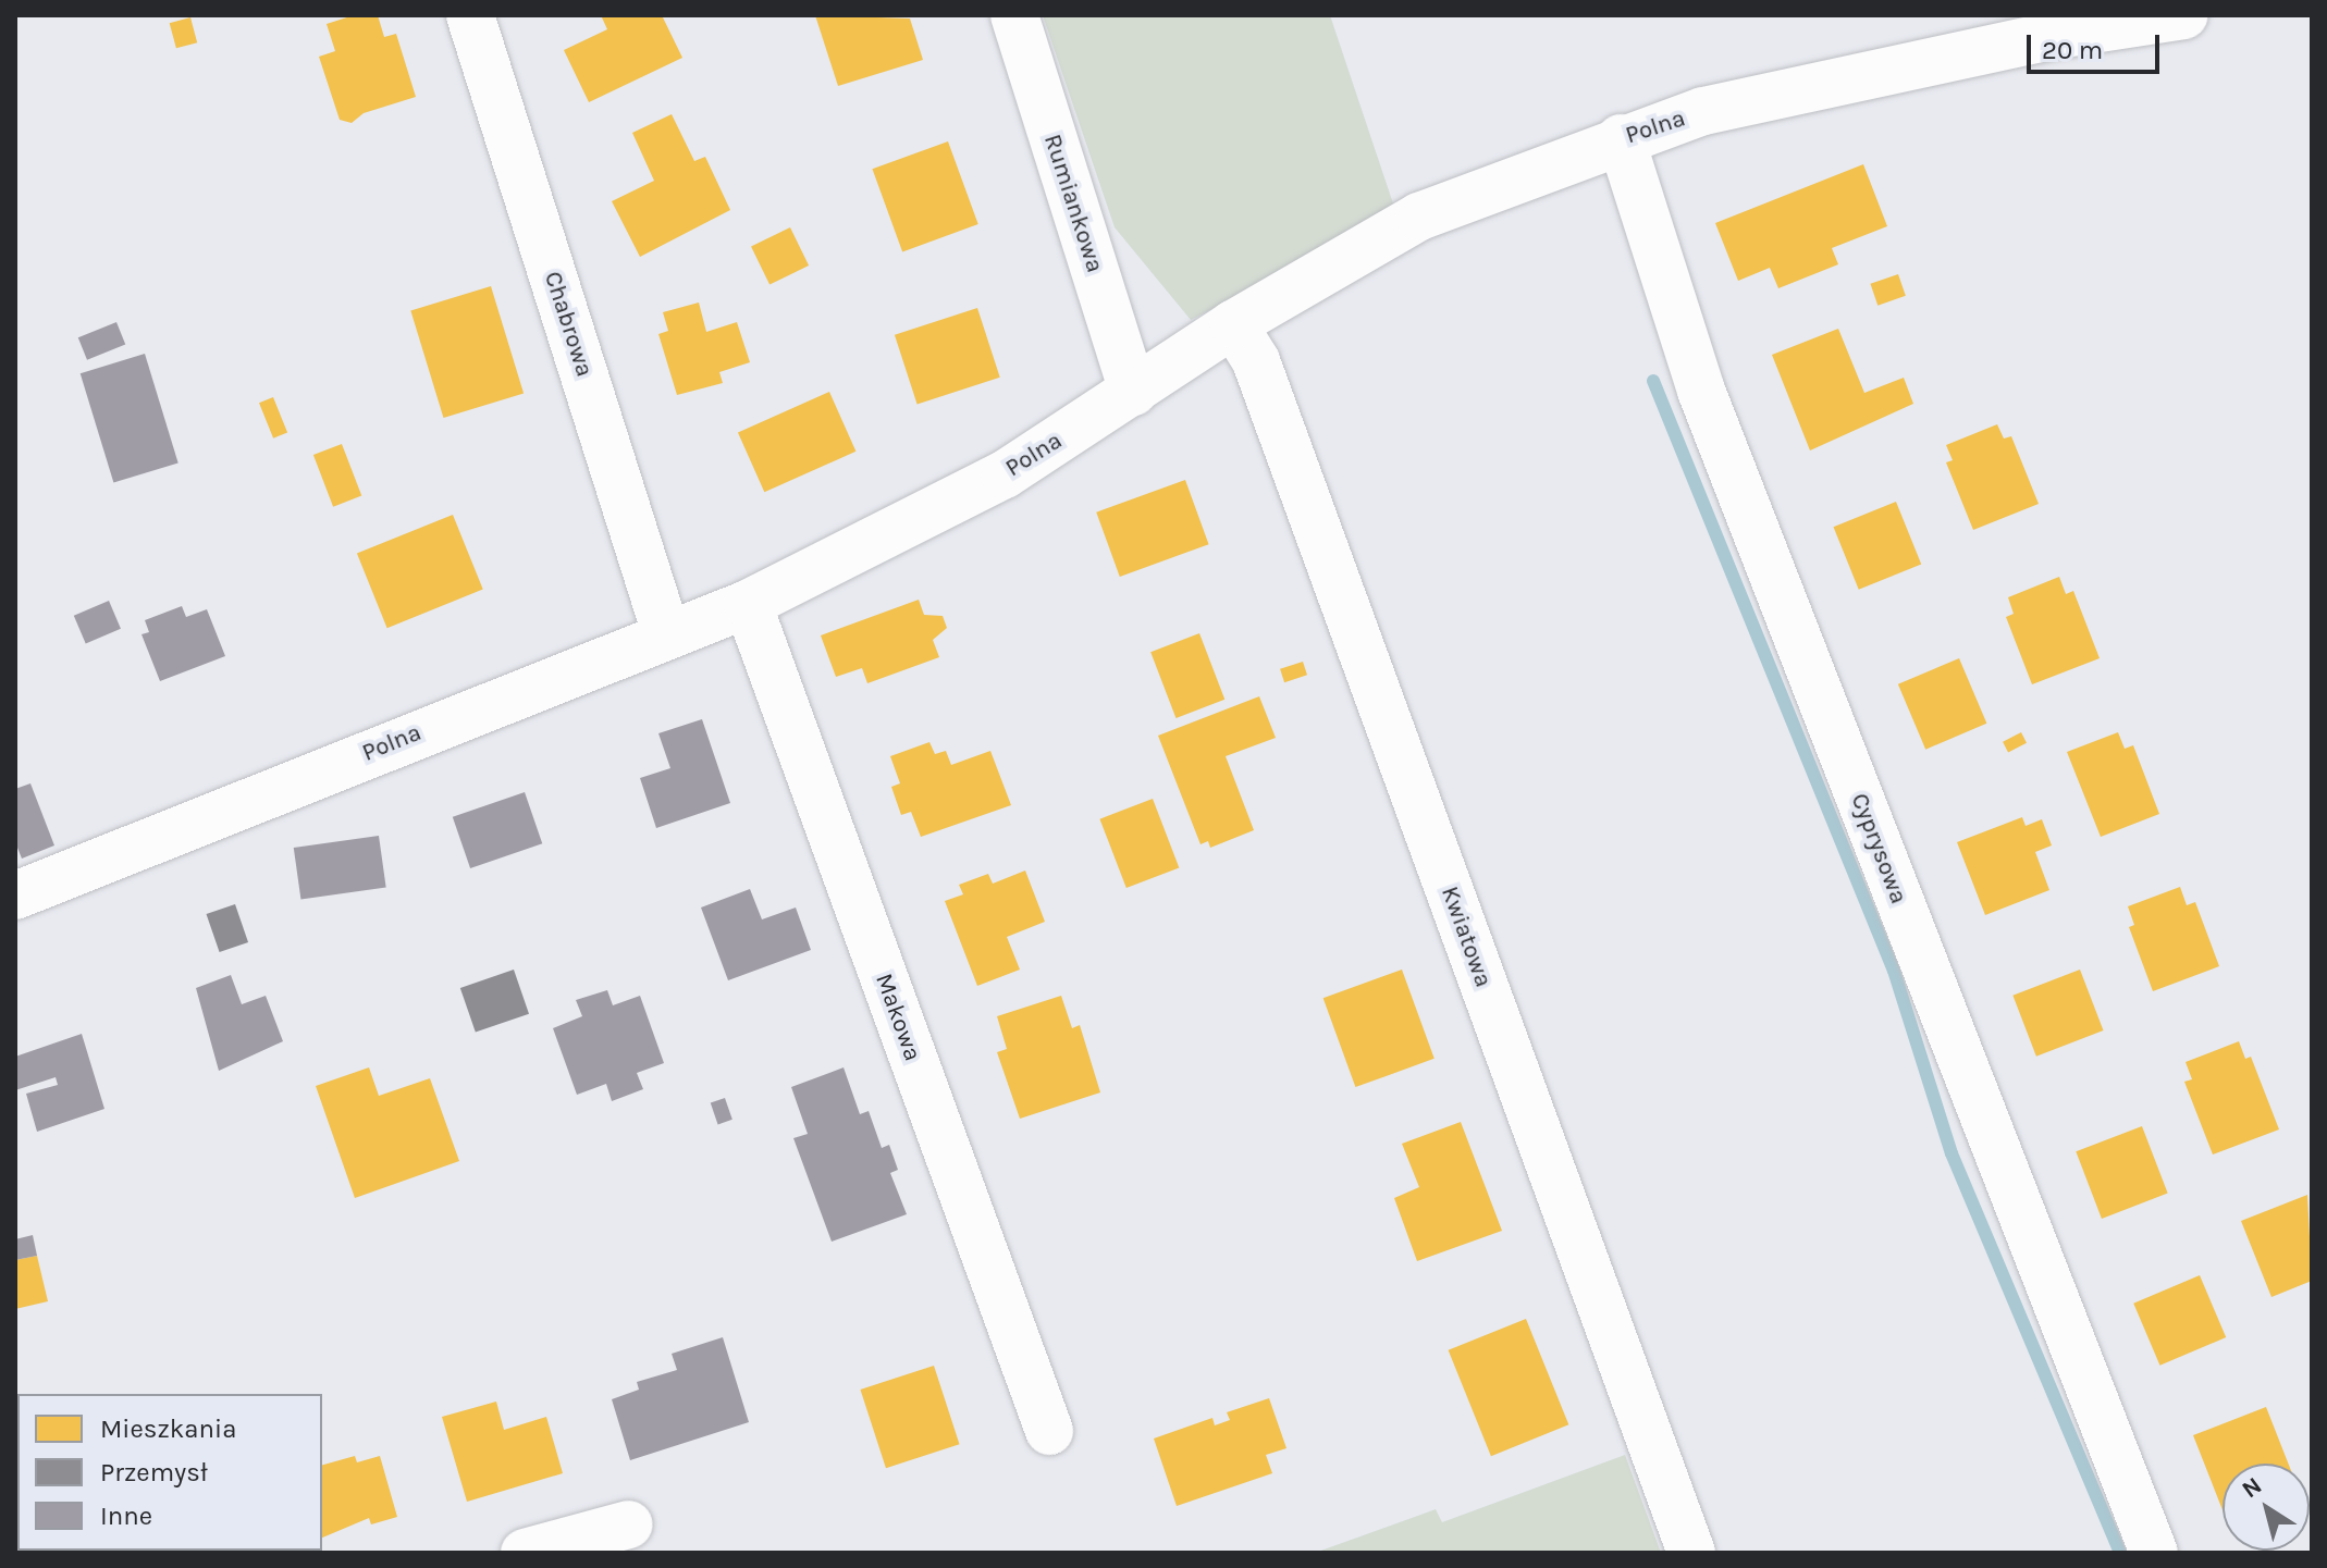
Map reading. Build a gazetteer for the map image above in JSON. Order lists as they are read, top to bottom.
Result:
{
  "streets": {
    "street": [
      "Polna",
      "Rumiankowa",
      "Chabrowa",
      "Cyprysowa",
      "Kwiatowa",
      "Makowa"
    ]
  },
  "crossings": [
    ["Polna", "Rumiankowa"],
    ["Polna", "Chabrowa"],
    ["Polna", "Cyprysowa"],
    ["Polna", "Kwiatowa"],
    ["Polna", "Makowa"]
  ],
  "legend": ["Mieszkania", "Przemysł", "Inne"],
  "scale_bar": "20 m",
  "north": "top left"
}
